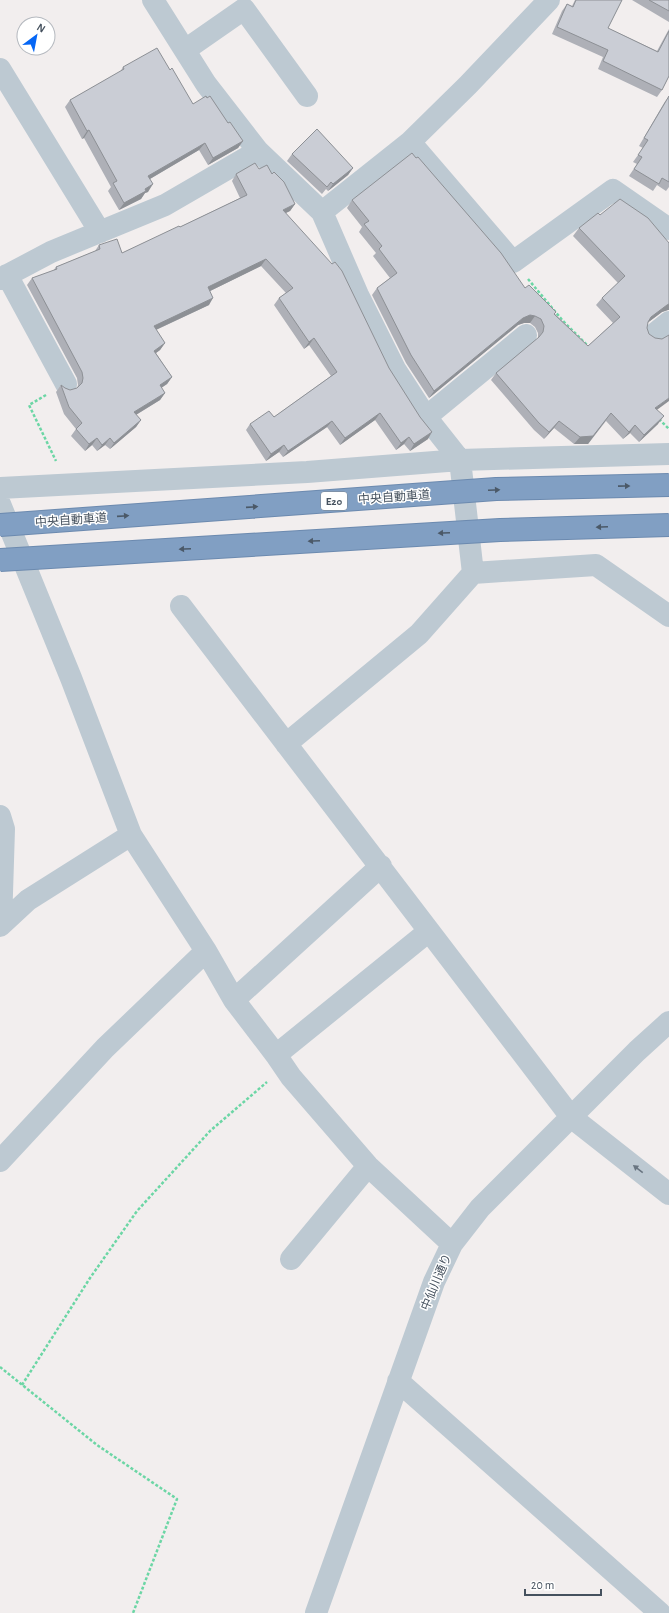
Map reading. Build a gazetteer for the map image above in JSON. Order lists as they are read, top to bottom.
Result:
{
  "streets": {
    "highway": ["中央自動車道", "E20"],
    "street": ["中仙川通り"]
  },
  "scale_bar": "20 m",
  "north": "top right"
}
